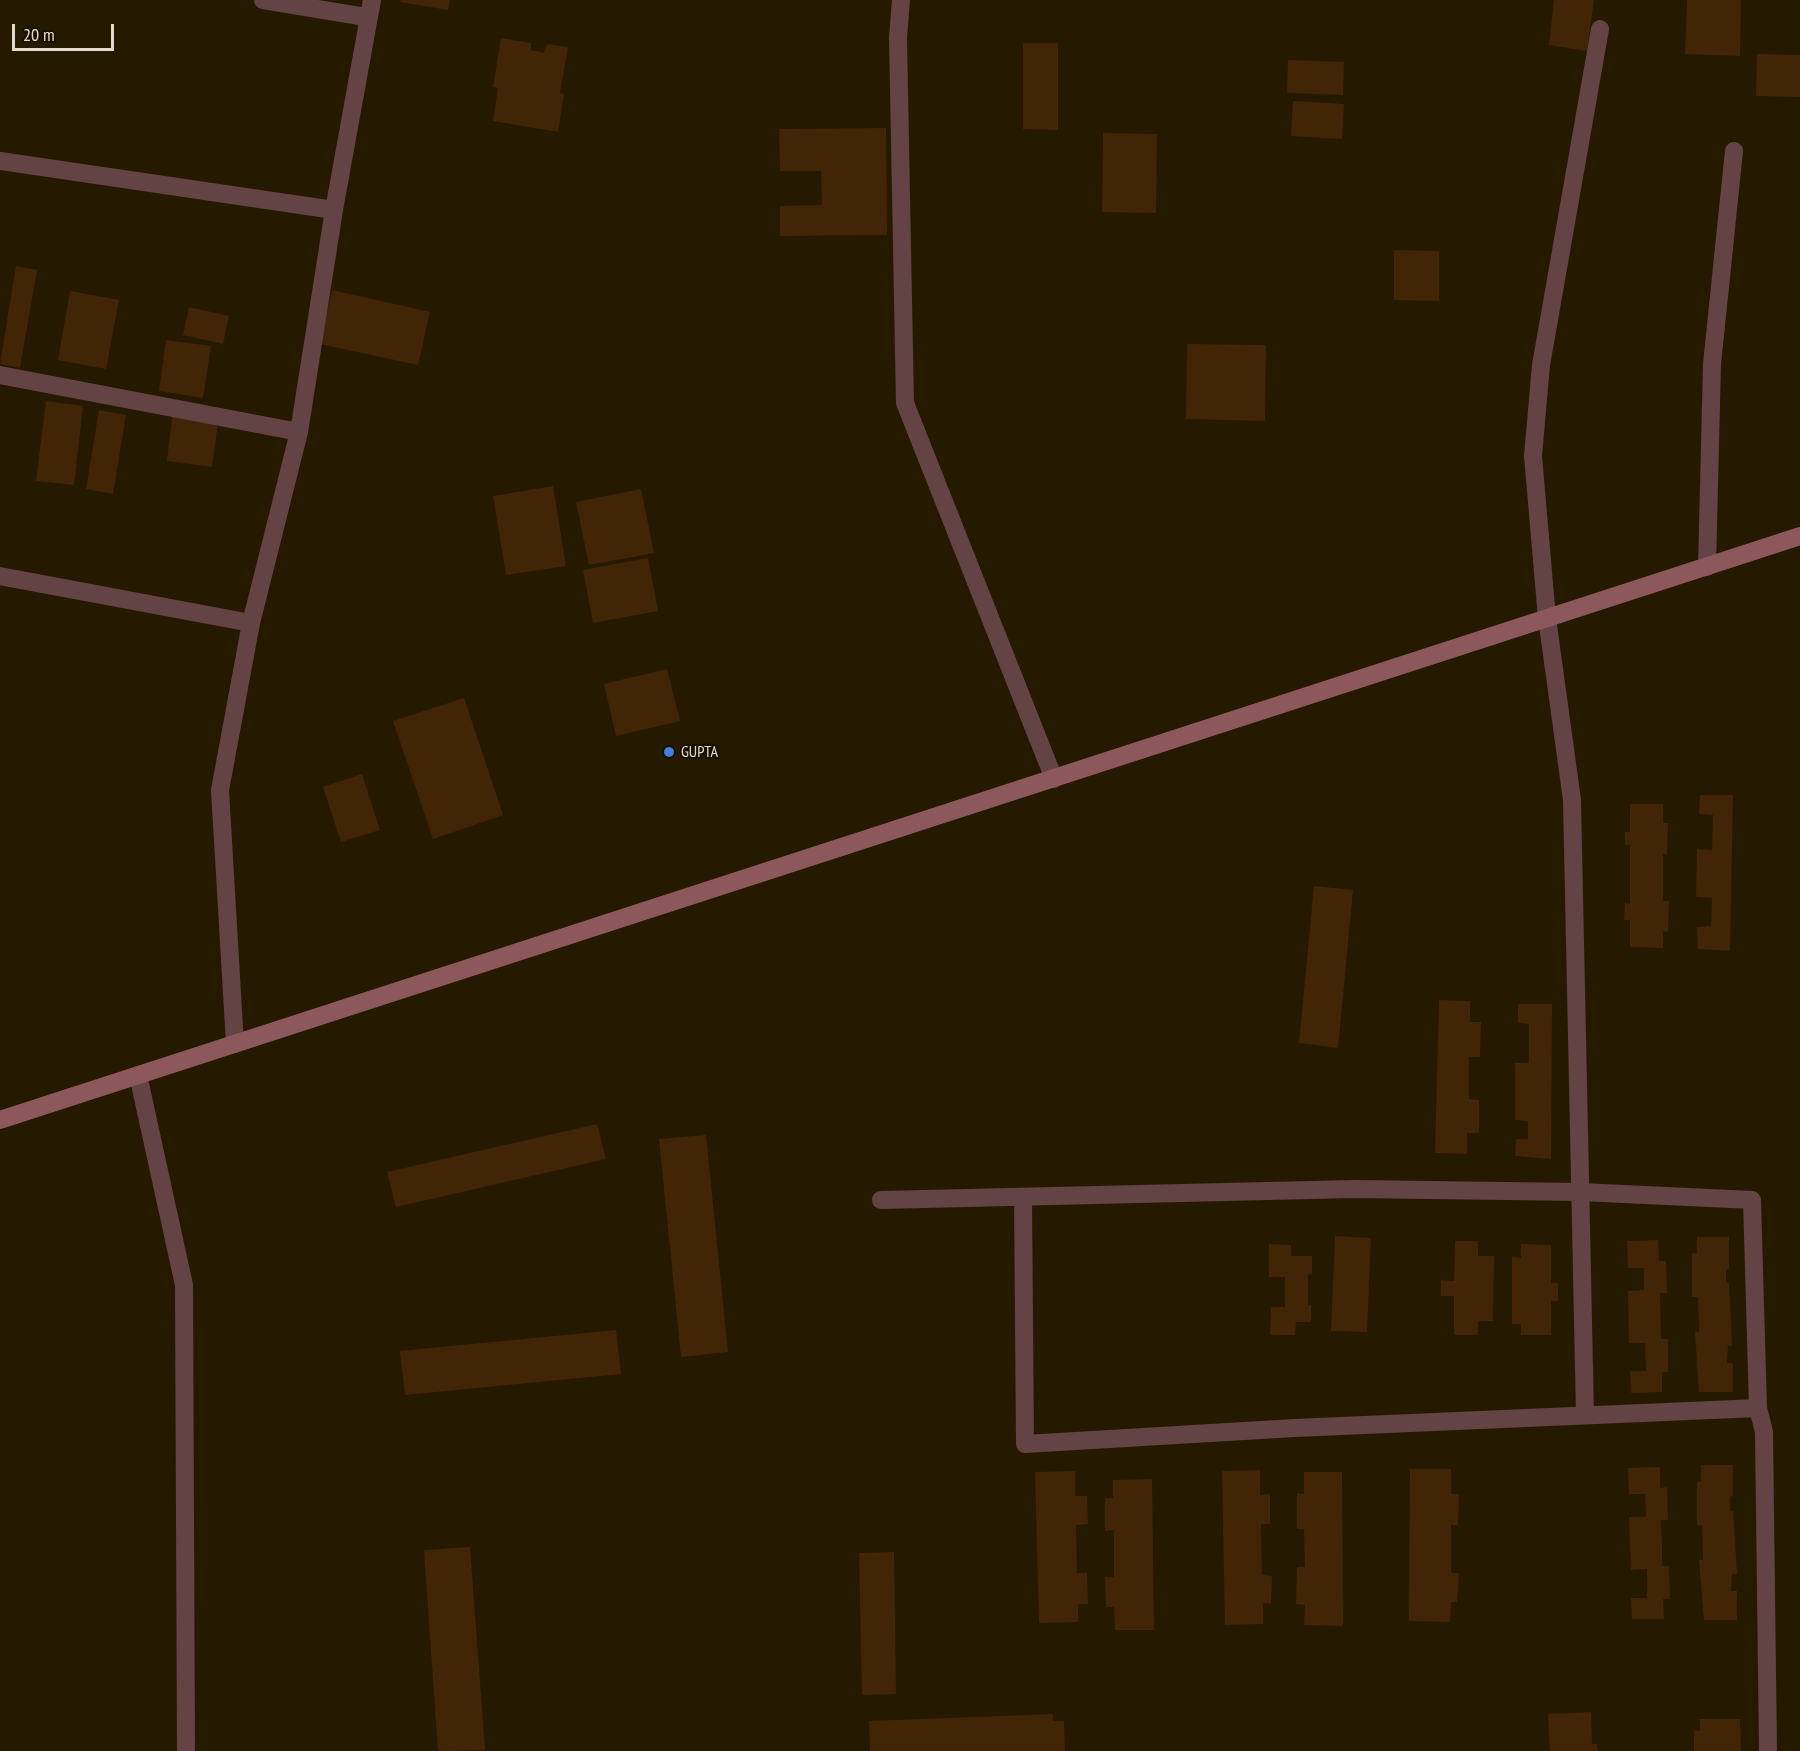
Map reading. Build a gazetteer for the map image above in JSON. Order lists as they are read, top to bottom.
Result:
{
  "places": ["GUPTA"],
  "scale_bar": "20 m"
}
